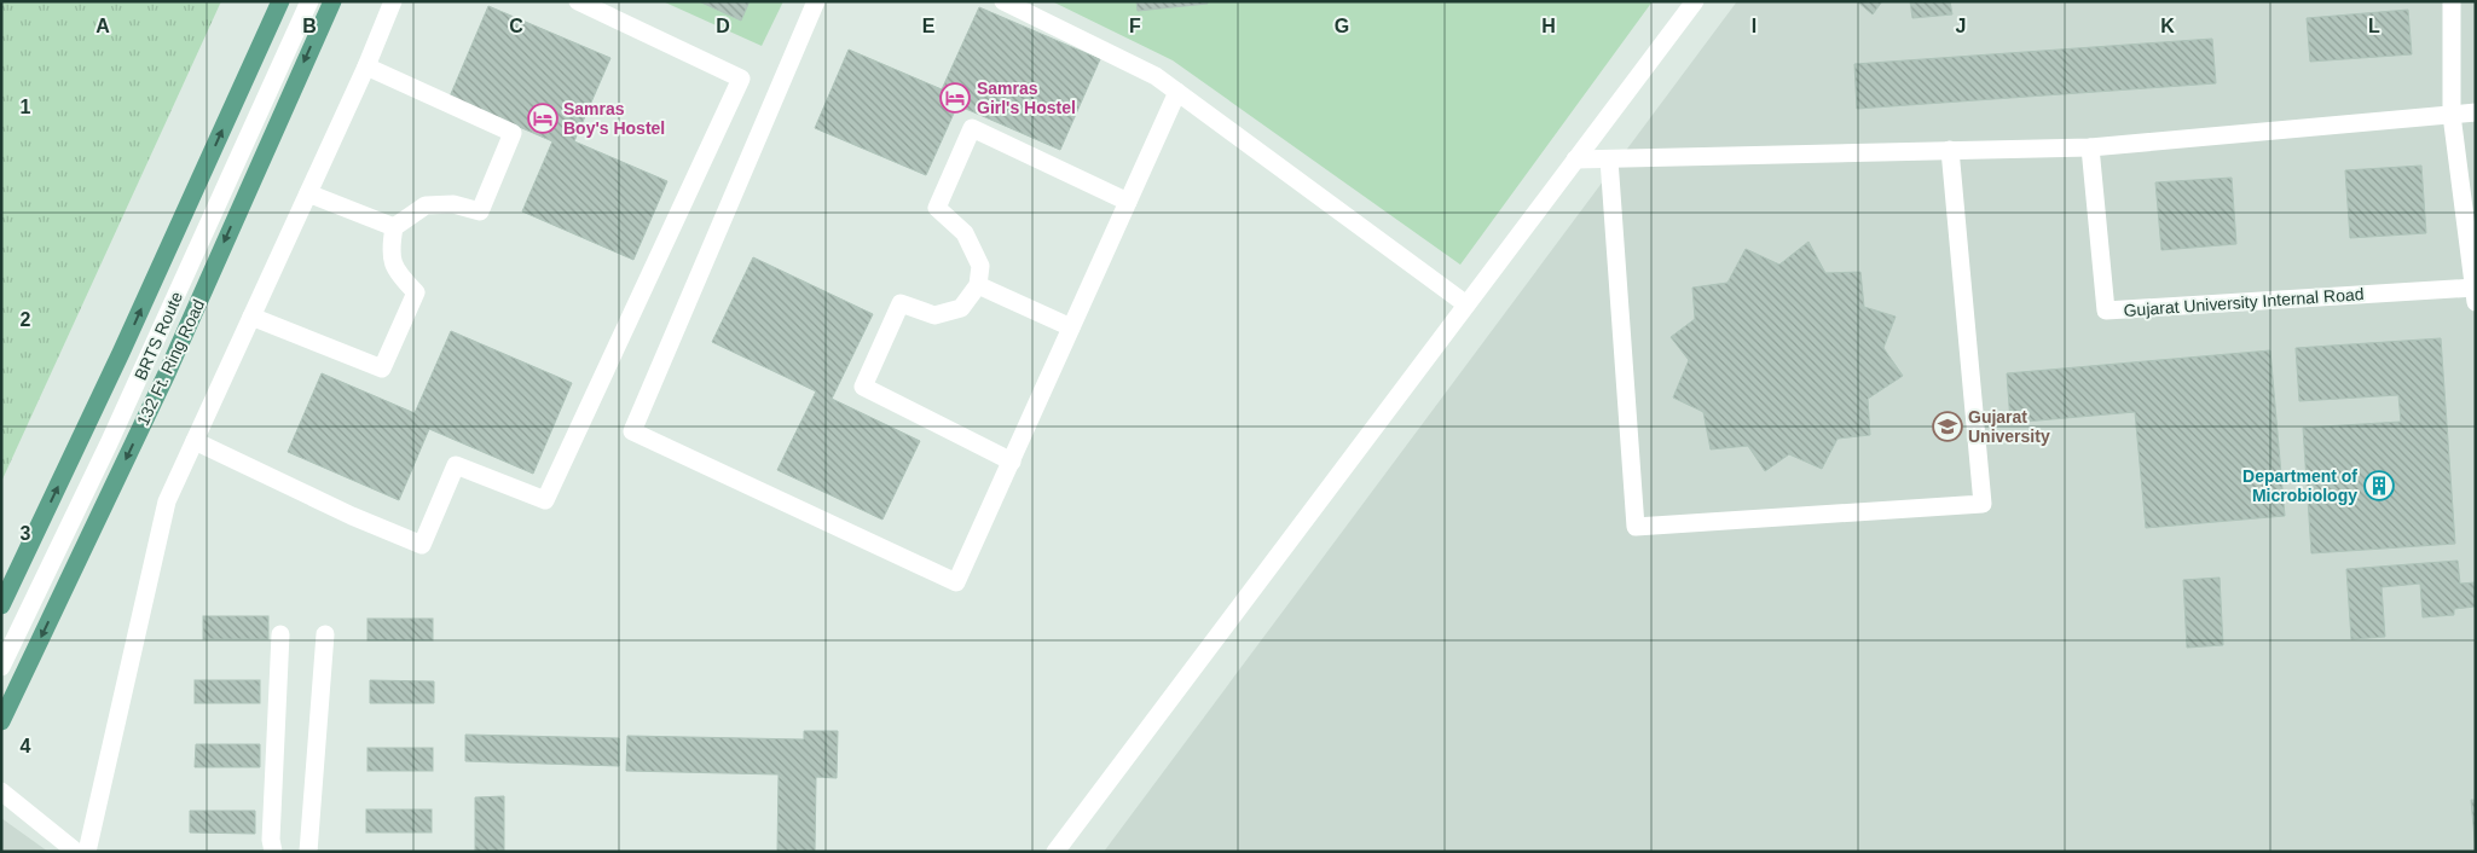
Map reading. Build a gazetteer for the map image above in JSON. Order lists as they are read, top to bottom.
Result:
{
  "streets": {
    "main road": ["132 Ft. Ring Road"],
    "street": ["Gujarat University Internal Road", "BRTS Route"]
  },
  "places": {
    "hotel": ["Samras Girl's Hostel", "Samras Boy's Hostel"],
    "school or university": ["Gujarat University"],
    "building": ["Department of Microbiology"]
  },
  "grid": {
    "columns": [
      "A",
      "B",
      "C",
      "D",
      "E",
      "F",
      "G",
      "H",
      "I",
      "J",
      "K",
      "L"
    ],
    "rows": [
      "1",
      "2",
      "3",
      "4"
    ]
  }
}
